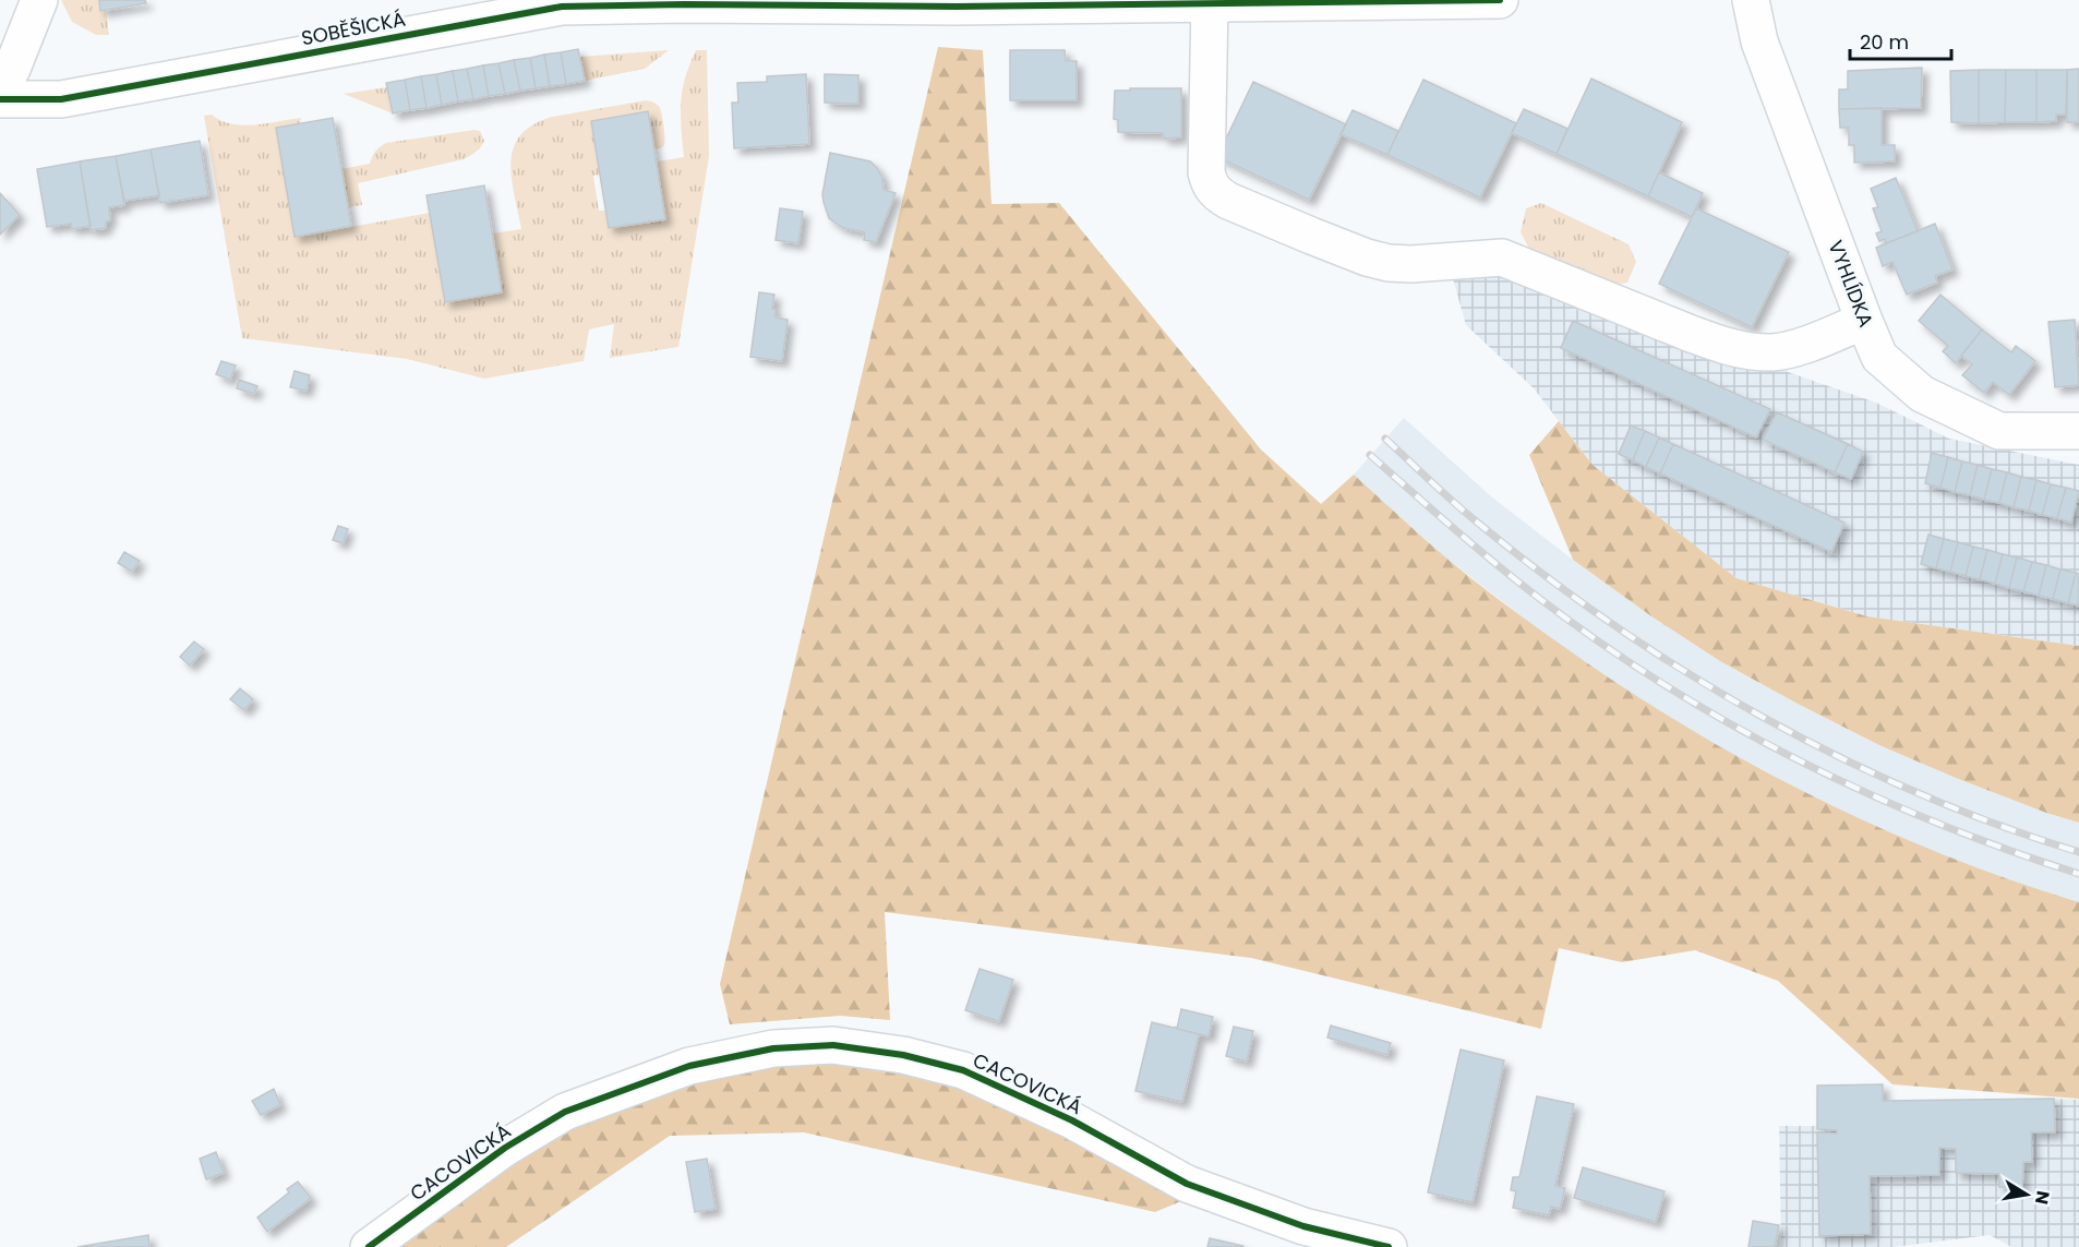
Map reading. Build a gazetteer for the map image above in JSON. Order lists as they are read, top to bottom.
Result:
{
  "streets": {
    "street": ["SOBĚŠICKÁ", "VYHLÍDKA", "CACOVICKÁ"]
  },
  "scale_bar": "20 m",
  "north": "right"
}
